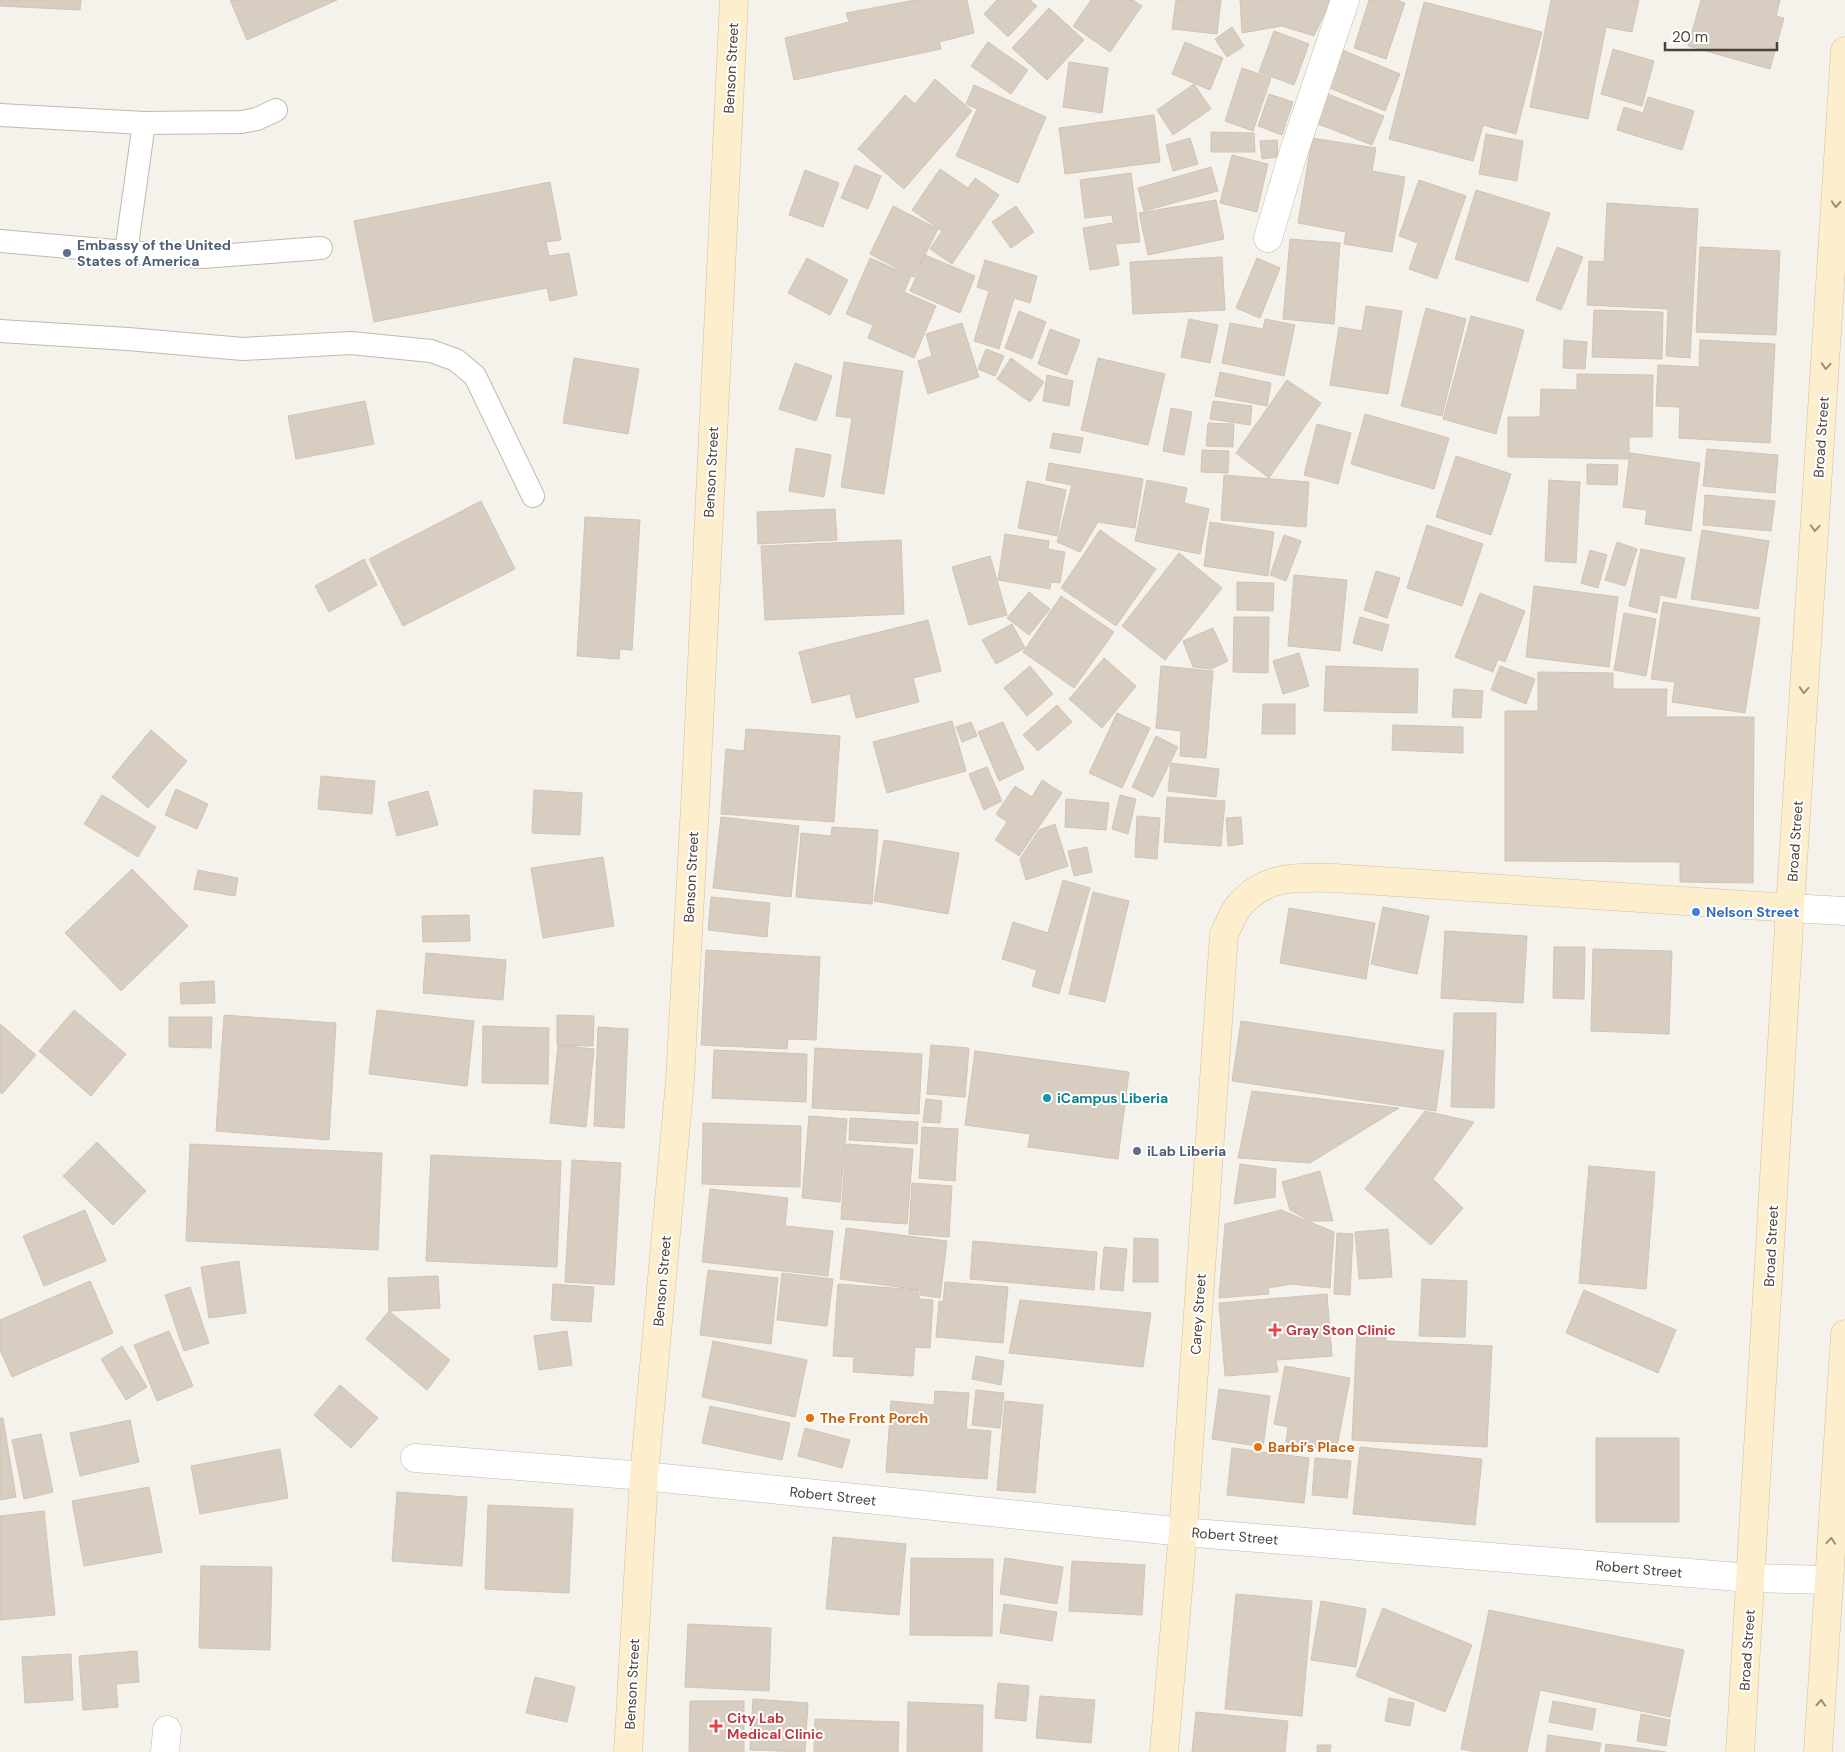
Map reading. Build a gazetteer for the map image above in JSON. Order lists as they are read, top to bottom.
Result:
{
  "streets": {
    "street": [
      "Benson Street",
      "Broad Street",
      "Carey Street",
      "Robert Street"
    ]
  },
  "crossings": [
    ["Benson Street", "Robert Street"],
    ["Broad Street", "Carey Street"],
    ["Broad Street", "Robert Street"],
    ["Carey Street", "Robert Street"]
  ],
  "one_way": ["Broad Street"],
  "places": {
    "other": [
      "Embassy of the United States of America",
      "Nelson Street",
      "iCampus Liberia",
      "iLab Liberia",
      "The Front Porch",
      "Barbi’s Place"
    ],
    "health": ["Gray Ston Clinic", "City Lab Medical Clinic"]
  },
  "scale_bar": "20 m"
}
